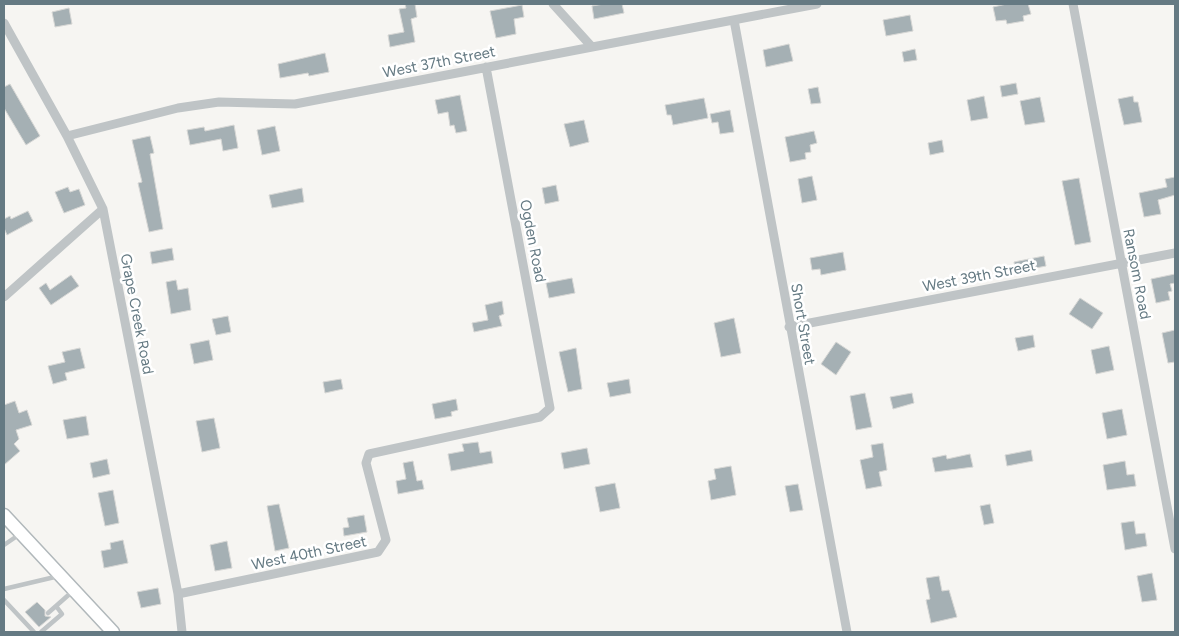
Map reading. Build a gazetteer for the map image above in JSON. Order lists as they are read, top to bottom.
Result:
{
  "streets": {
    "street": [
      "West 37th Street",
      "Ogden Road",
      "Ransom Road",
      "West 39th Street",
      "Grape Creek Road",
      "Short Street",
      "West 40th Street"
    ]
  },
  "crossings": [
    ["West 37th Street", "Ogden Road"],
    ["West 37th Street", "Grape Creek Road"],
    ["West 37th Street", "Short Street"],
    ["Ogden Road", "West 40th Street"],
    ["Ransom Road", "West 39th Street"],
    ["West 39th Street", "Short Street"],
    ["Grape Creek Road", "West 40th Street"]
  ]
}
